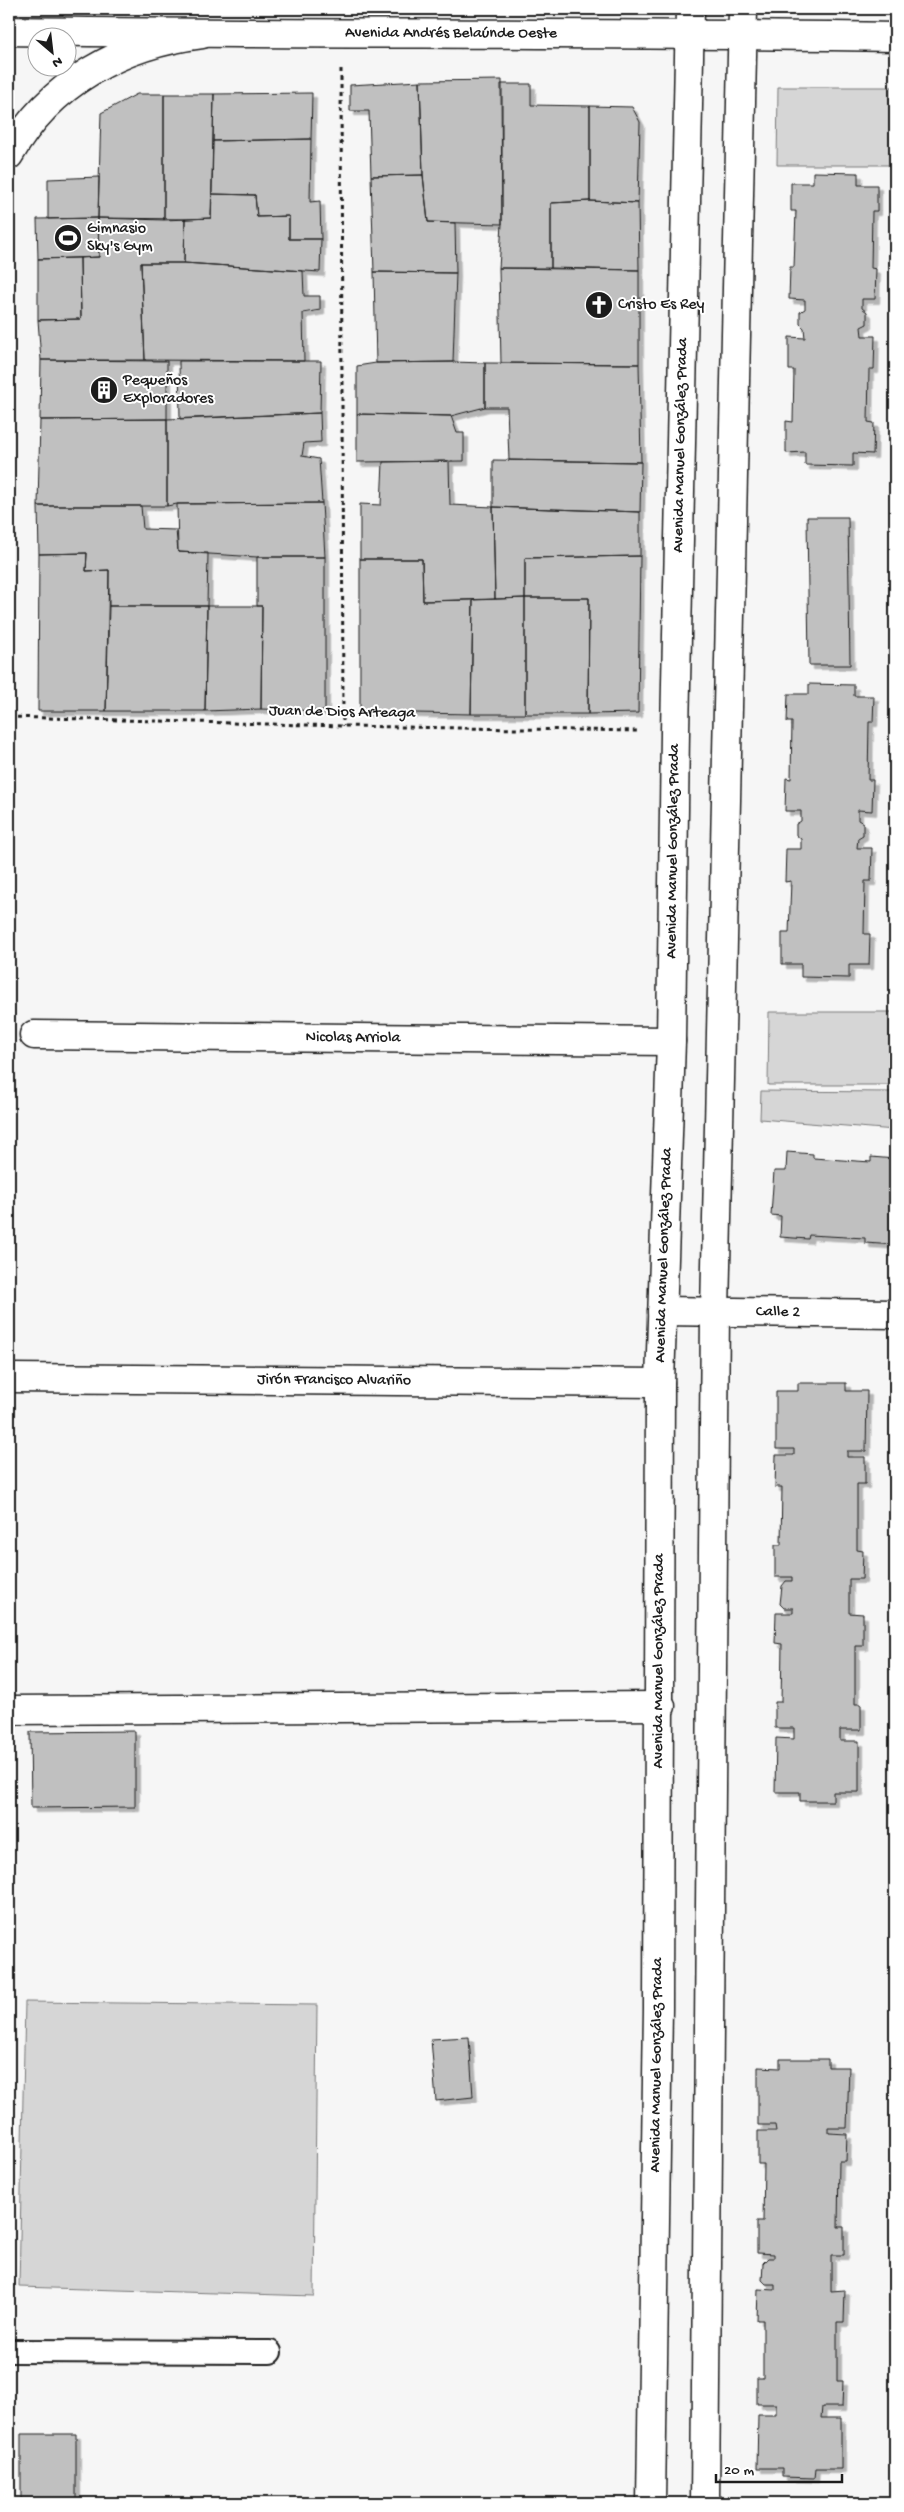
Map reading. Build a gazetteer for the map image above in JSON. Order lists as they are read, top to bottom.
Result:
{
  "streets": {
    "street": [
      "Avenida Andrés Belaúnde Oeste",
      "Avenida Manuel González Prada",
      "Nicolas Arriola",
      "Calle 2",
      "Jirón Francisco Alvariño"
    ],
    "path": ["Juan de Dios Arteaga"]
  },
  "crossings": [
    ["Avenida Andrés Belaúnde Oeste", "Avenida Manuel González Prada"],
    ["Avenida Manuel González Prada", "Juan de Dios Arteaga"],
    ["Avenida Manuel González Prada", "Nicolas Arriola"],
    ["Avenida Manuel González Prada", "Calle 2"],
    ["Avenida Manuel González Prada", "Jirón Francisco Alvariño"]
  ],
  "places": {
    "sports": ["Gimnasio Sky's Gym"],
    "church": ["Cristo Es Rey"],
    "building": ["Pequeños Exploradores"]
  },
  "scale_bar": "20 m",
  "north": "bottom right"
}
